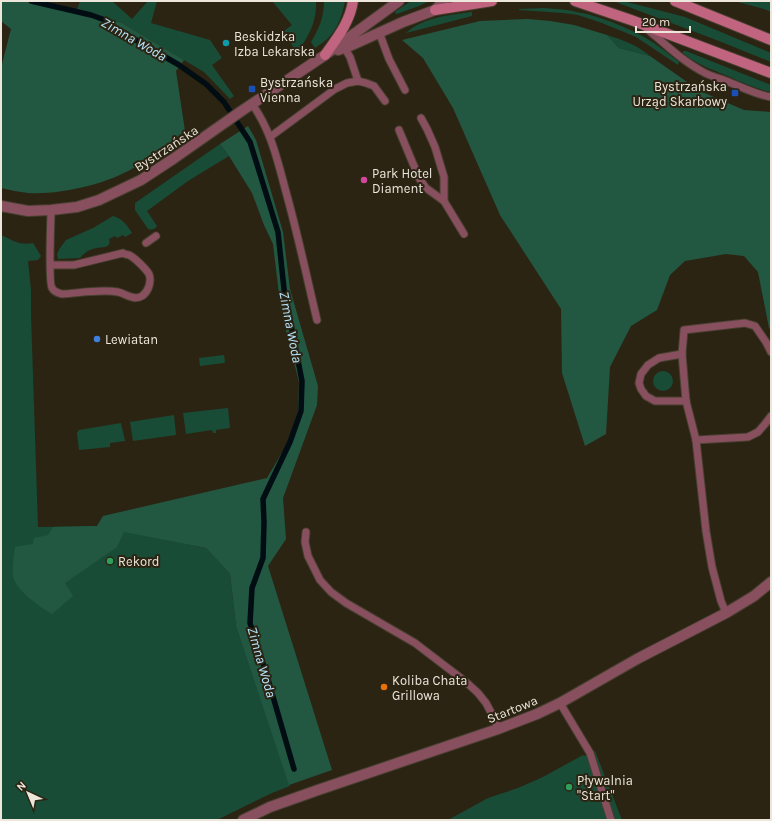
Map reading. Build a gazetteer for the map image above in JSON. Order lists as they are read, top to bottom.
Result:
{
  "streets": {
    "street": ["Bystrzańska", "Startowa"]
  },
  "water": ["Zimna Woda"],
  "places": {
    "other": [
      "Beskidzka Izba Lekarska",
      "Park Hotel Diament",
      "Lewiatan",
      "Rekord",
      "Koliba Chata Grillowa",
      "Pływalnia \"Start\""
    ],
    "transit": ["Bystrzańska Vienna", "Bystrzańska Urząd Skarbowy"]
  },
  "scale_bar": "20 m",
  "north": "top left"
}
